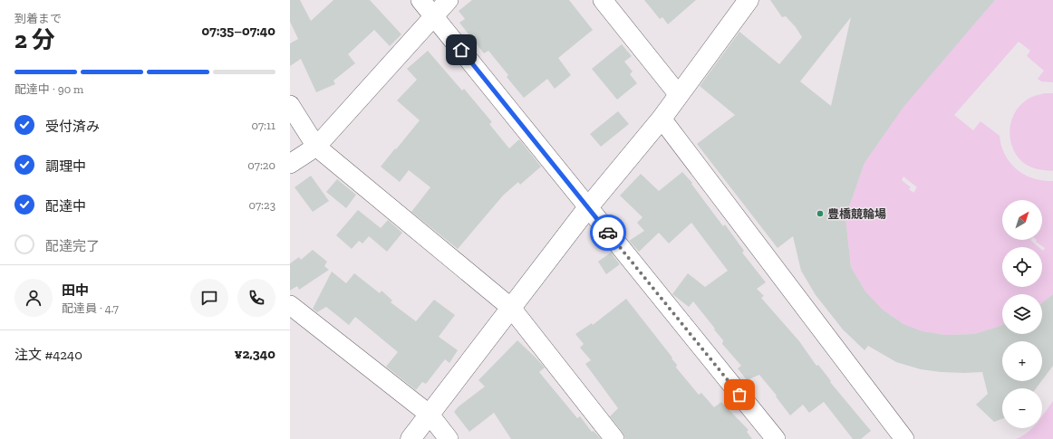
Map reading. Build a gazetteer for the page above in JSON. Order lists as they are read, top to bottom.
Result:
{
  "places": ["豊橋競輪場"],
  "north": "top right",
  "page": {
    "heading": ["2 分", "到着まで", "07:35–07:40"],
    "panel": [
      "田中",
      "配達員 · 4.7",
      "注文 #4240",
      "¥2,340"
    ],
    "bar": "配達中 · 90 m",
    "list": [
      ["受付済み", "07:11"],
      ["調理中", "07:20"],
      ["配達中", "07:23"],
      "配達完了"
    ],
    "map_buttons": ["+", "−"]
  }
}
